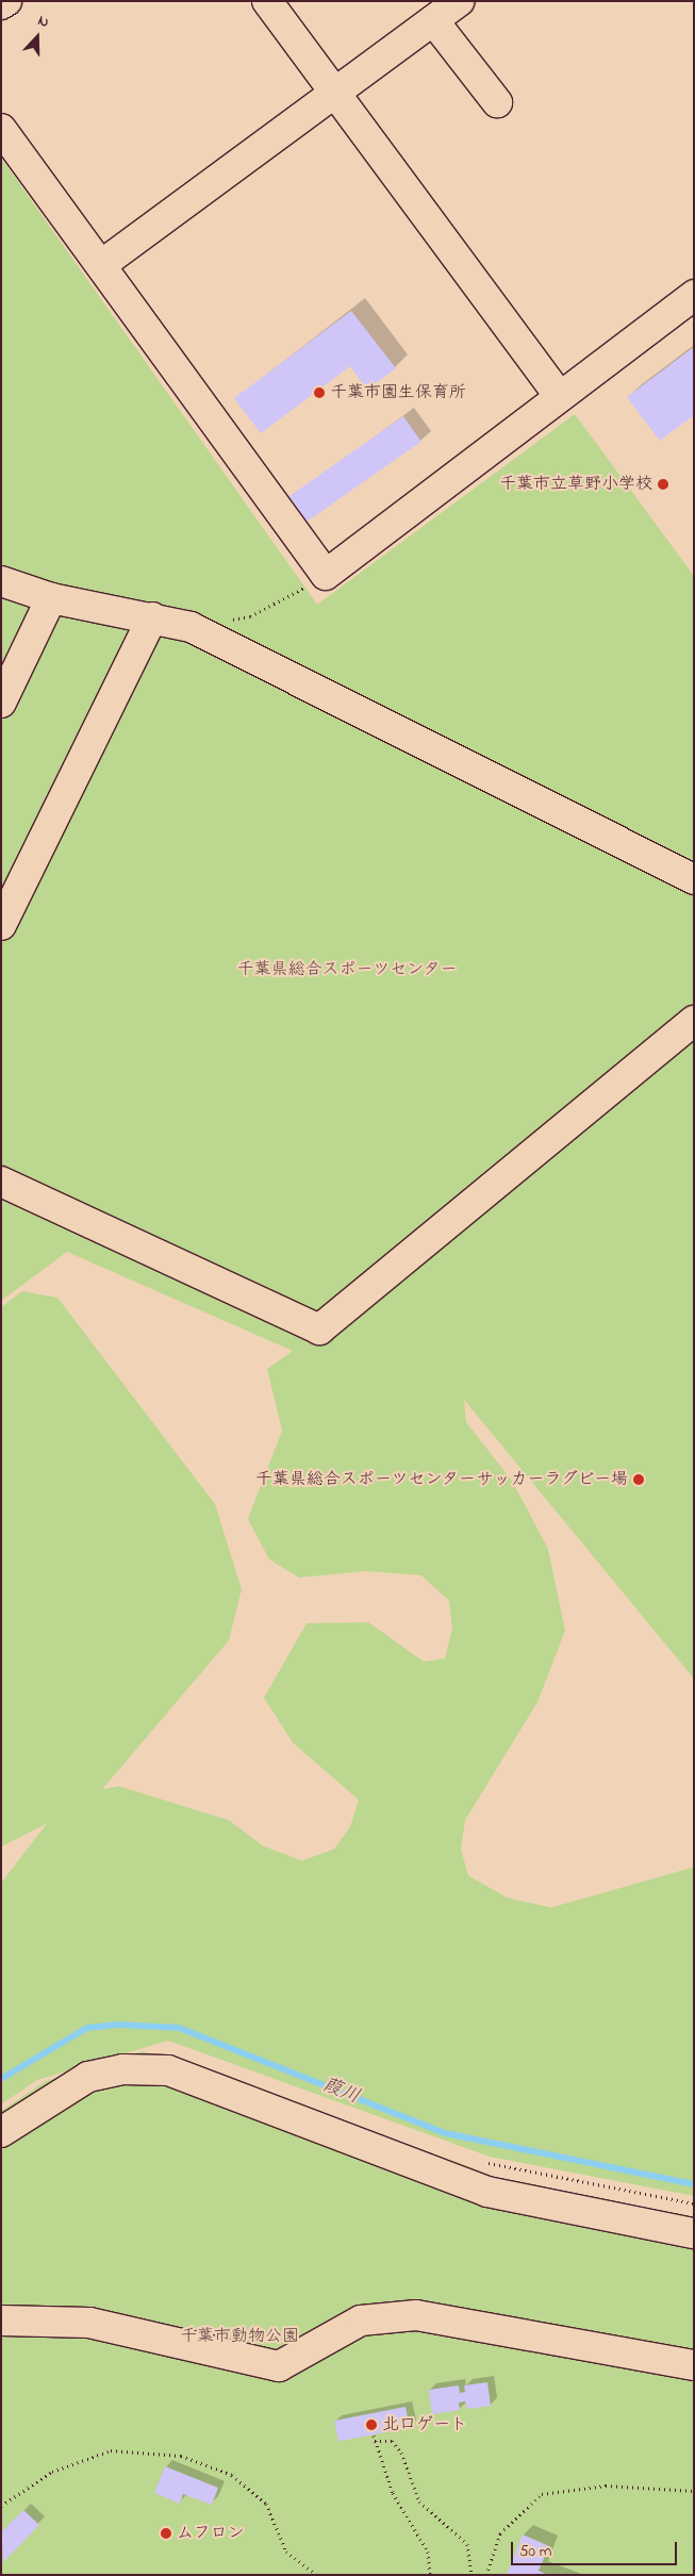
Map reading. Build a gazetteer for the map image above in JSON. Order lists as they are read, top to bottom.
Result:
{
  "water": ["葭川"],
  "parks": ["千葉県総合スポーツセンター", "千葉市動物公園"],
  "places": [
    "千葉市園生保育所",
    "千葉市立草野小学校",
    "千葉県総合スポーツセンターサッカーラグビー場",
    "北口ゲート",
    "ムフロン"
  ],
  "scale_bar": "50 m",
  "north": "top"
}
